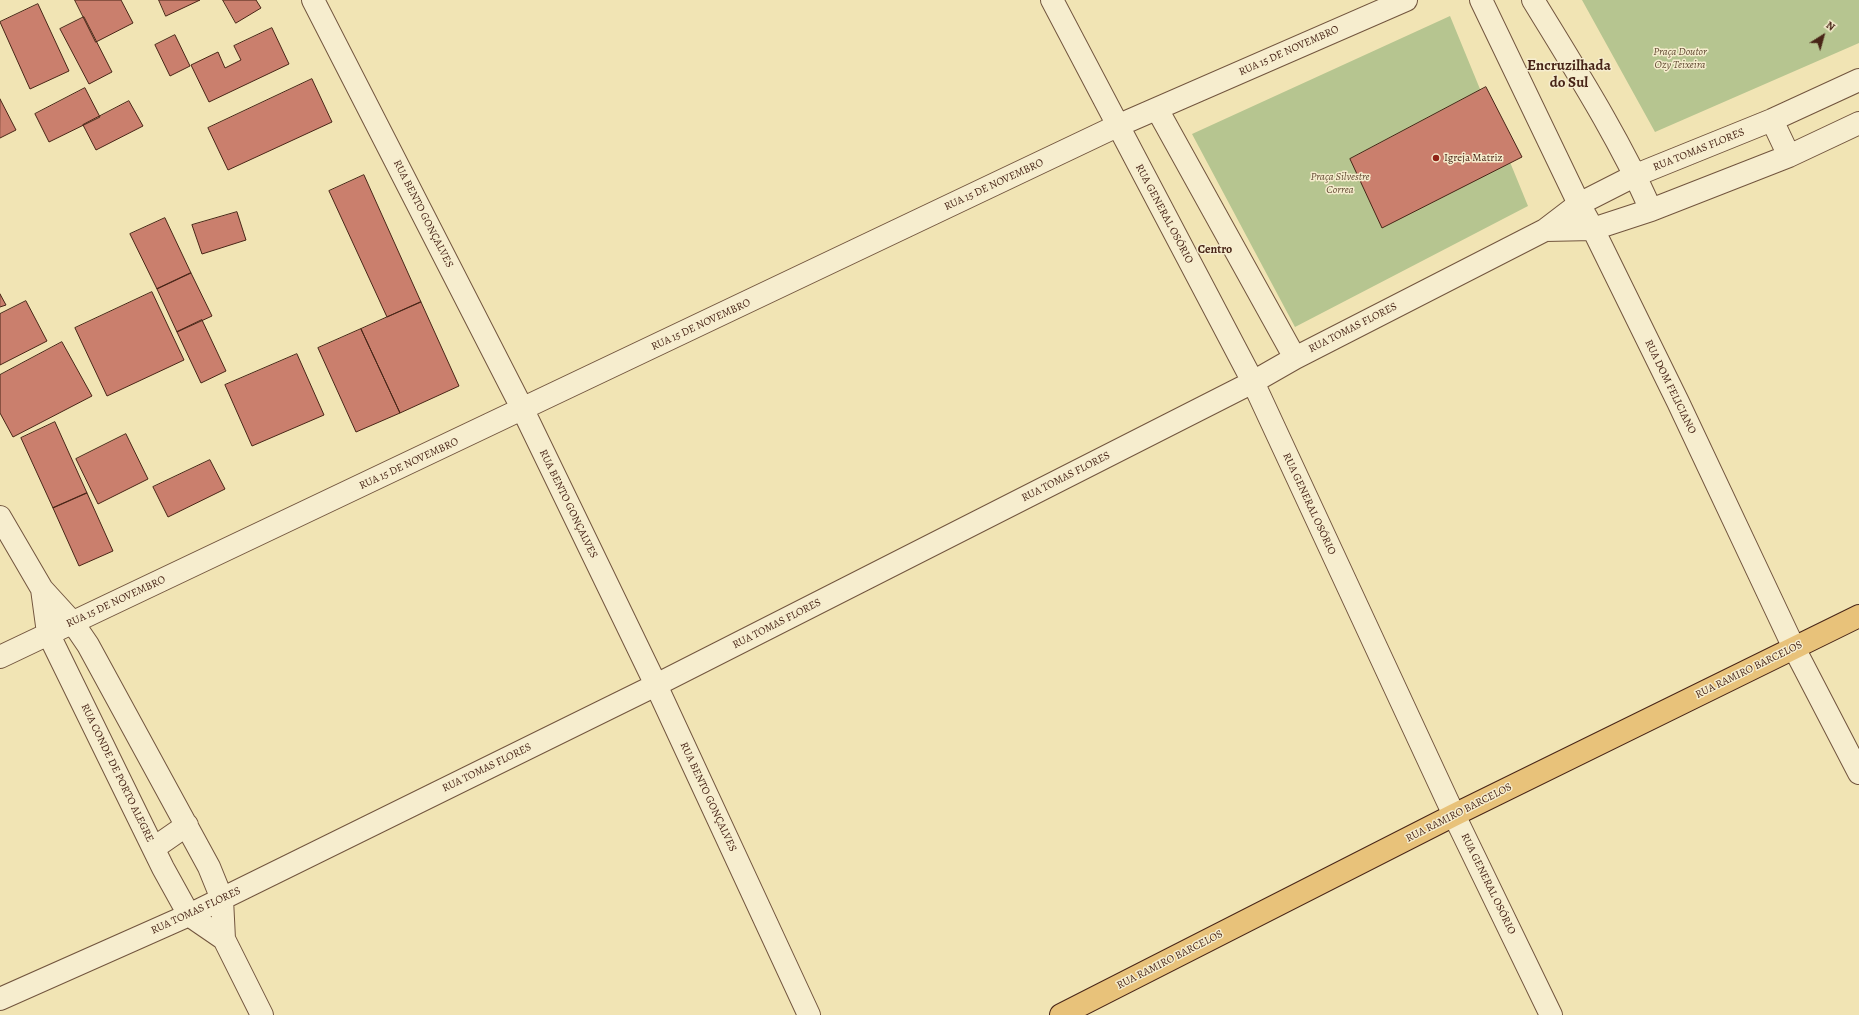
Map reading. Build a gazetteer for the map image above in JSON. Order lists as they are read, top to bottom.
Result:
{
  "streets": {
    "main road": ["RUA RAMIRO BARCELOS"],
    "street": [
      "RUA 15 DE NOVEMBRO",
      "RUA TOMAS FLORES",
      "RUA BENTO GONÇALVES",
      "RUA GENERAL OSÓRIO",
      "RUA DOM FELICIANO",
      "RUA CONDE DE PORTO ALEGRE"
    ]
  },
  "crossings": [
    ["RUA 15 DE NOVEMBRO", "RUA BENTO GONÇALVES"],
    ["RUA 15 DE NOVEMBRO", "RUA GENERAL OSÓRIO"],
    ["RUA 15 DE NOVEMBRO", "RUA CONDE DE PORTO ALEGRE"],
    ["RUA TOMAS FLORES", "RUA BENTO GONÇALVES"],
    ["RUA TOMAS FLORES", "RUA GENERAL OSÓRIO"],
    ["RUA TOMAS FLORES", "RUA DOM FELICIANO"],
    ["RUA TOMAS FLORES", "RUA CONDE DE PORTO ALEGRE"],
    ["RUA GENERAL OSÓRIO", "RUA RAMIRO BARCELOS"],
    ["RUA DOM FELICIANO", "RUA RAMIRO BARCELOS"]
  ],
  "districts": ["Encruzilhada do Sul", "Centro"],
  "parks": ["Praça Doutor Ozy Teixeira", "Praça Silvestre Correa"],
  "places": ["Igreja Matriz"],
  "north": "top right"
}
